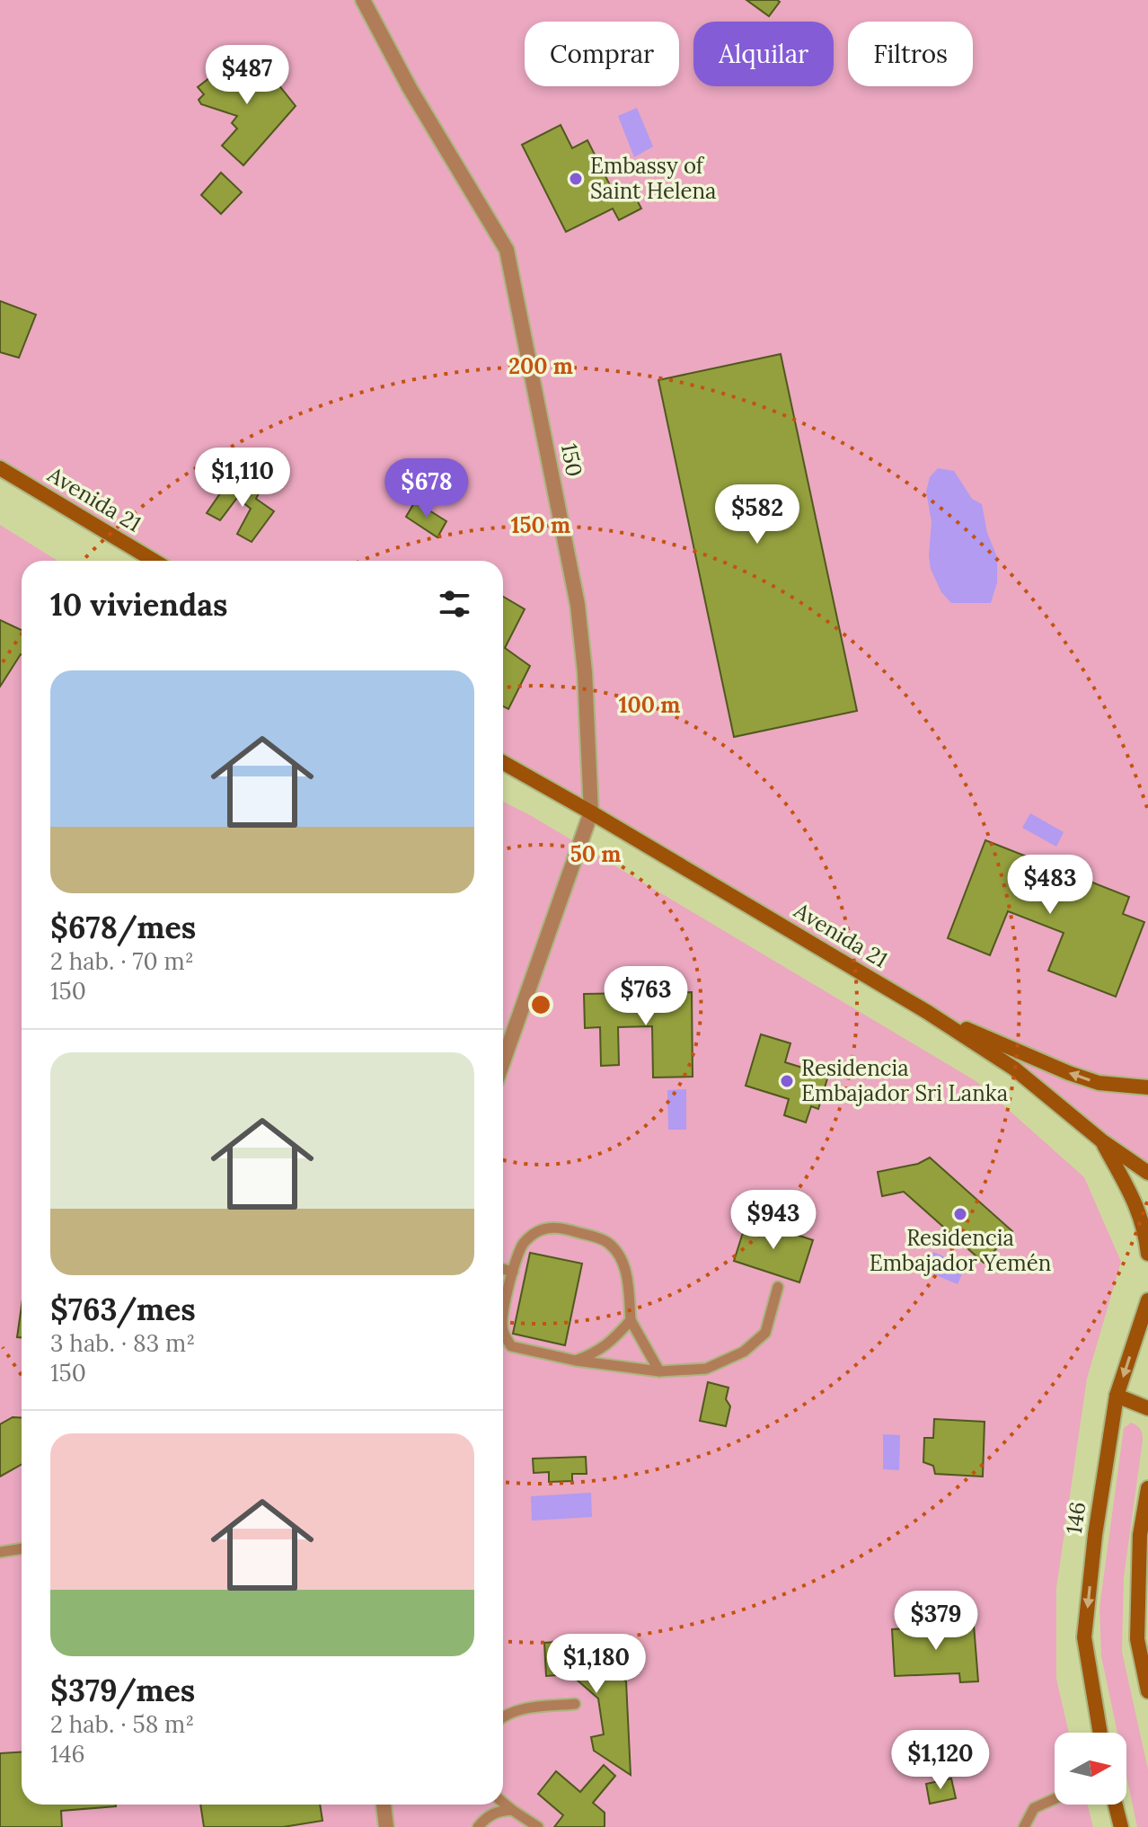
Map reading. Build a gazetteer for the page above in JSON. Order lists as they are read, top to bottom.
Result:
{
  "streets": {
    "main road": ["Avenida 21", "146"],
    "street": ["150"]
  },
  "crossings": [
    ["150", "Avenida 21"]
  ],
  "places": ["Embassy of Saint Helena", "Residencia Embajador Sri Lanka", "Residencia Embajador Yemén"],
  "north": "right",
  "page": {
    "chip": ["Comprar", "Alquilar", "Filtros"],
    "price": [
      "$487",
      "$1,110",
      "$678",
      "$582",
      "$483",
      "$763",
      "$943",
      "$379",
      "$1,180",
      "$1,120"
    ],
    "heading": "10 viviendas",
    "list": [
      {
        "name": "$678/mes",
        "note": "2 hab. · 70 m² · 150"
      },
      {
        "name": "$763/mes",
        "note": "3 hab. · 83 m² · 150"
      },
      {
        "name": "$379/mes",
        "note": "2 hab. · 58 m² · 146"
      }
    ]
  },
  "rings": [
    "200 m",
    "150 m",
    "100 m",
    "50 m"
  ]
}
